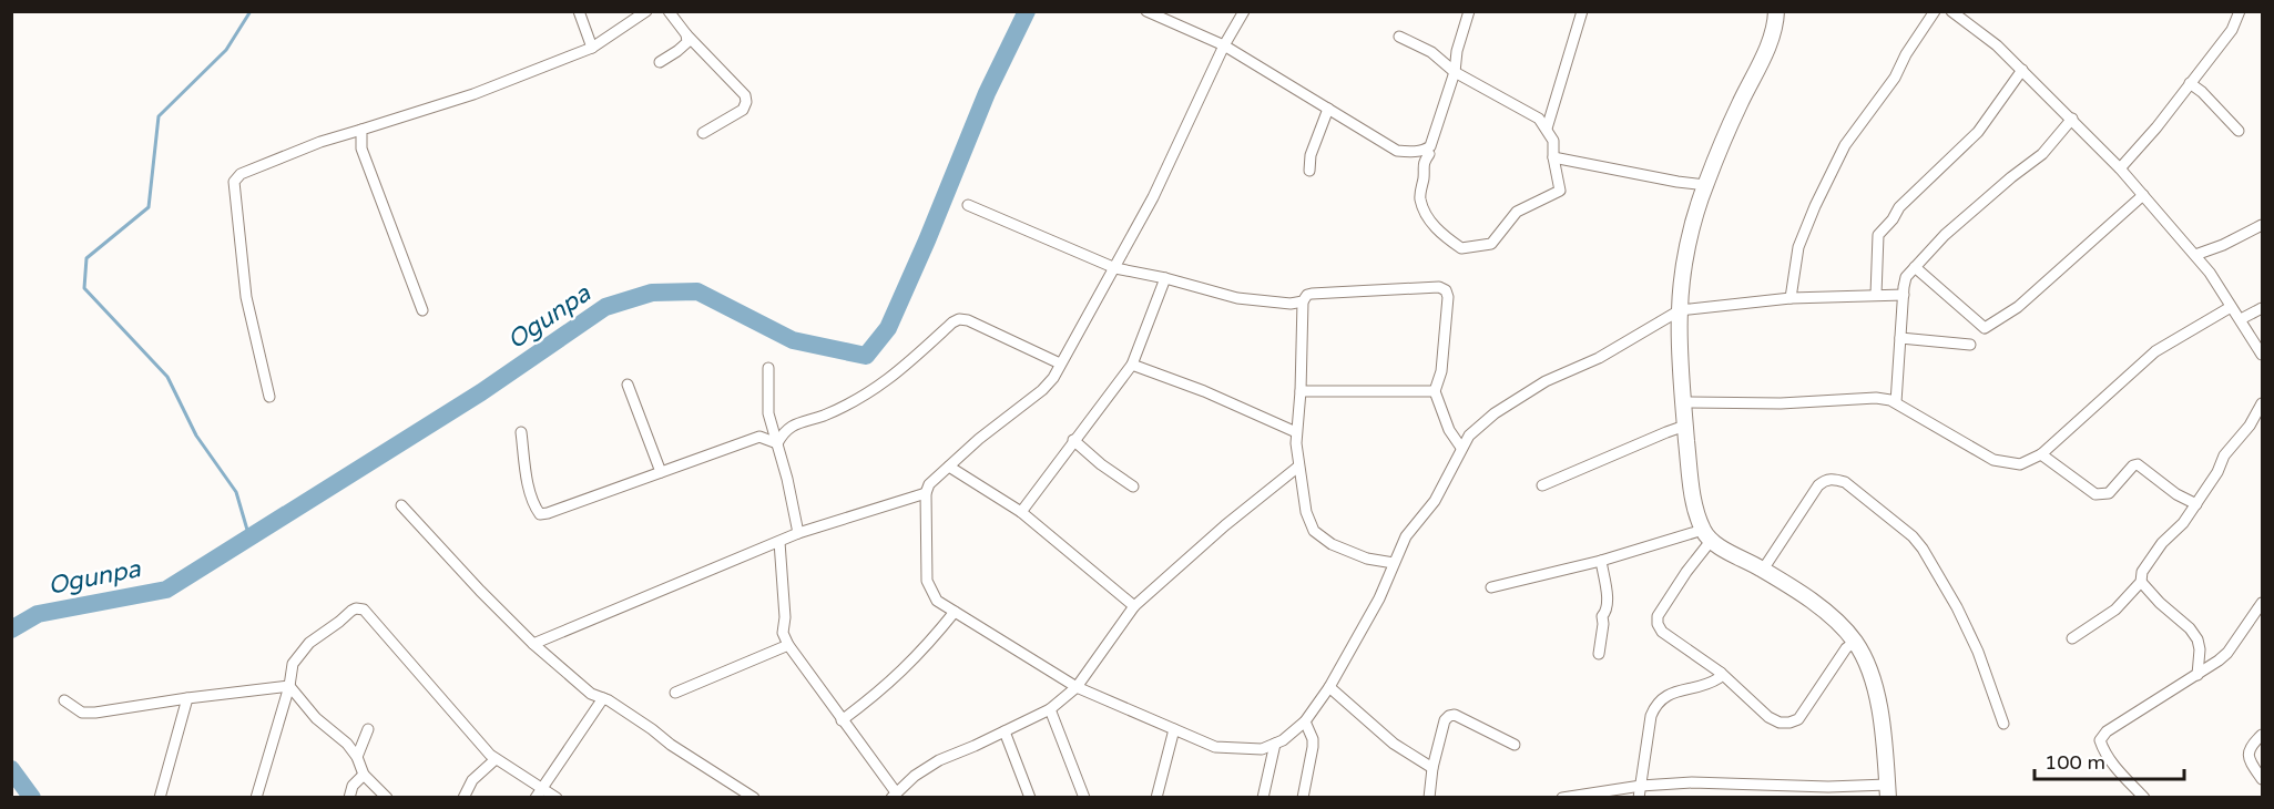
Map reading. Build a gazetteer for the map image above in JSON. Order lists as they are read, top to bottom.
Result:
{
  "water": ["Ogunpa"],
  "scale_bar": "100 m"
}
